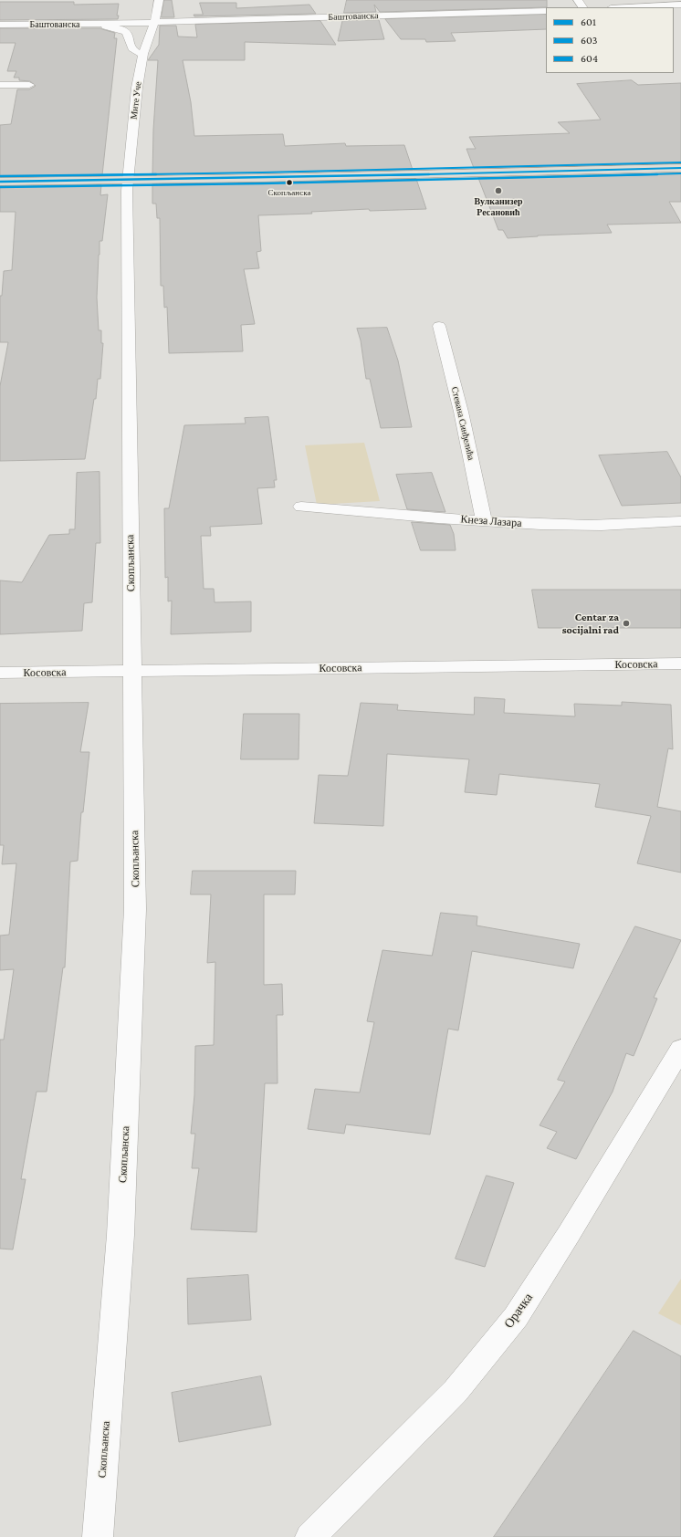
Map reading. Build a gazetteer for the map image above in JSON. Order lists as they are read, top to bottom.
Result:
{
  "streets": {
    "street": [
      "Баштованска",
      "Мите Уче",
      "Стевана Синђелића",
      "Кнеза Лазара",
      "Скопљанска",
      "Косовска",
      "Орачка"
    ]
  },
  "crossings": [
    ["Баштованска", "Мите Уче"],
    ["Мите Уче", "Скопљанска"],
    ["Стевана Синђелића", "Кнеза Лазара"],
    ["Скопљанска", "Косовска"]
  ],
  "places": ["Скопљанска", "Вулканизер Ресановић", "Centar za socijalni rad"],
  "lines": ["transit line 604", "transit line 601", "transit line 603"],
  "legend": ["601", "603", "604"]
}
